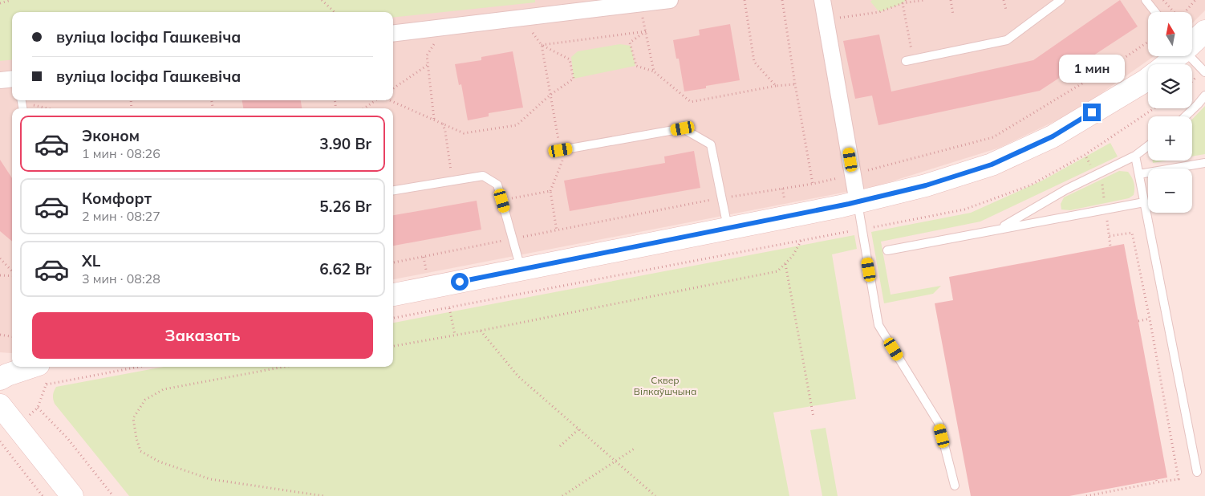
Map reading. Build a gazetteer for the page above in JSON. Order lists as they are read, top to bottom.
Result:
{
  "parks": ["Сквер Вілкаўшчына"],
  "north": "top",
  "page": {
    "map_buttons": ["+", "−"],
    "banner": ["вуліца Іосіфа Гашкевіча", "вуліца Іосіфа Гашкевіча"],
    "bubble": "1 мин",
    "list": [
      {
        "name": "Эконом",
        "note": "1 мин · 08:26",
        "value": "3.90 Br"
      },
      {
        "name": "Комфорт",
        "note": "2 мин · 08:27",
        "value": "5.26 Br"
      },
      {
        "name": "XL",
        "note": "3 мин · 08:28",
        "value": "6.62 Br"
      }
    ],
    "buttons": "Заказать"
  }
}
